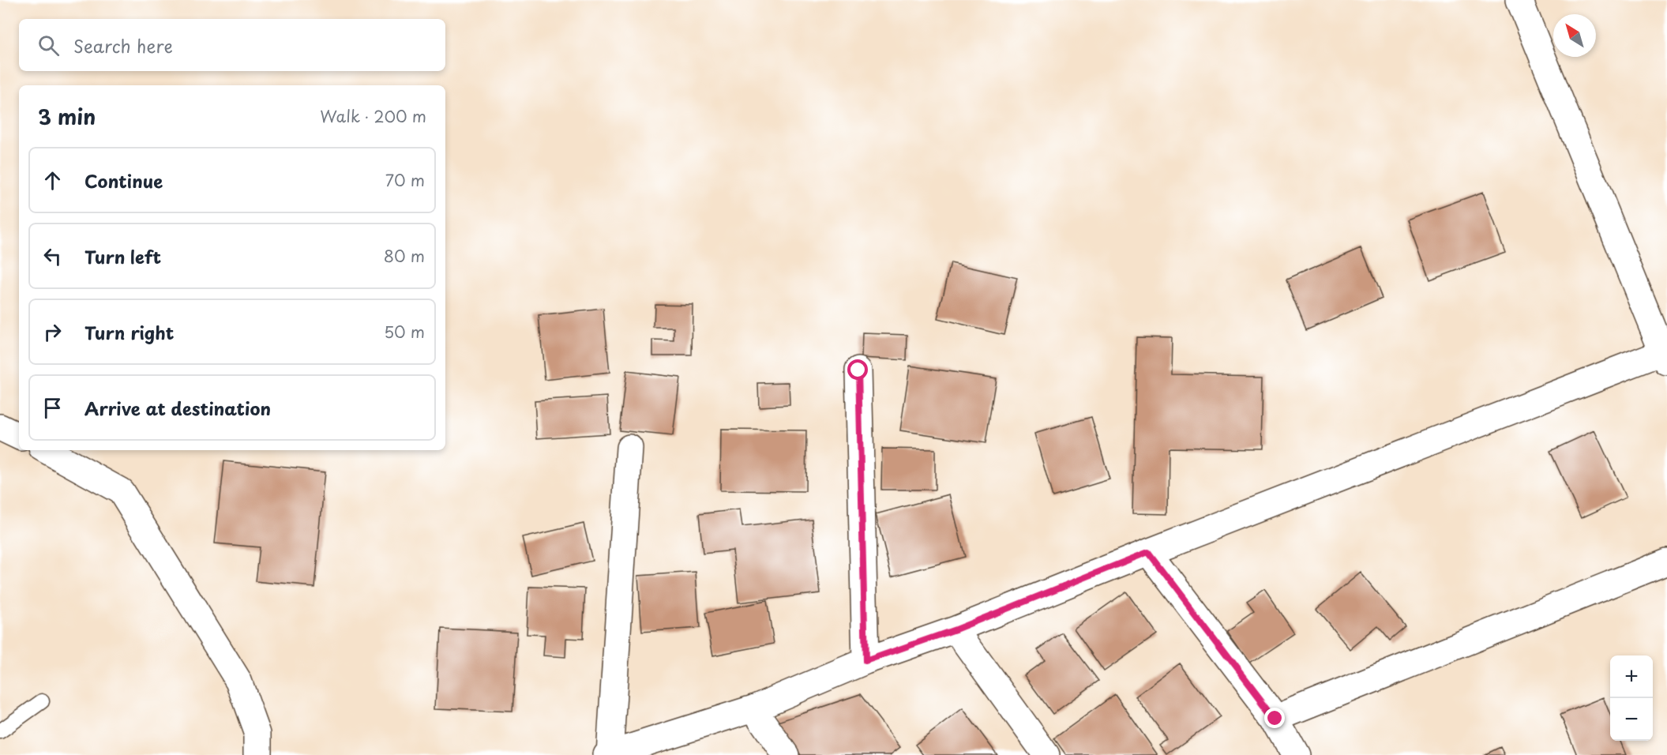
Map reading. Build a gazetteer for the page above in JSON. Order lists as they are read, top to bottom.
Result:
{
  "north": "top left",
  "page": {
    "search": "Search here",
    "heading": ["3 min", "Walk · 200 m"],
    "list": [
      ["Continue", "70 m"],
      ["Turn left", "80 m"],
      ["Turn right", "50 m"],
      "Arrive at destination"
    ],
    "map_buttons": ["+", "−"]
  }
}
